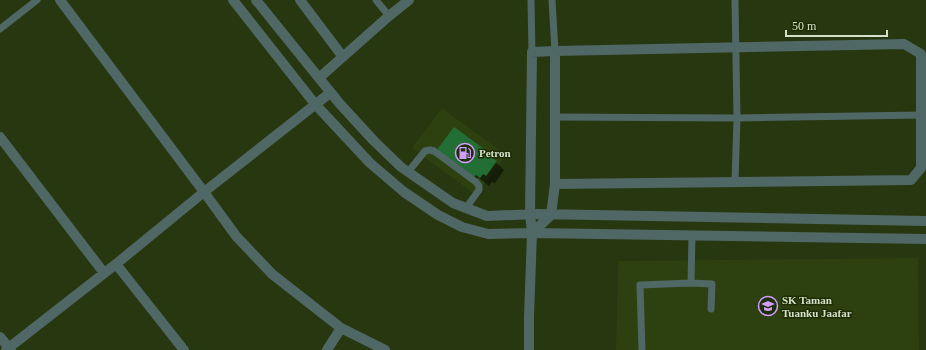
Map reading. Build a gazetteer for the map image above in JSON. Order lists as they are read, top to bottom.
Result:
{
  "places": {
    "fuel station": ["Petron"],
    "school or university": ["SK Taman Tuanku Jaafar"]
  },
  "scale_bar": "50 m"
}
